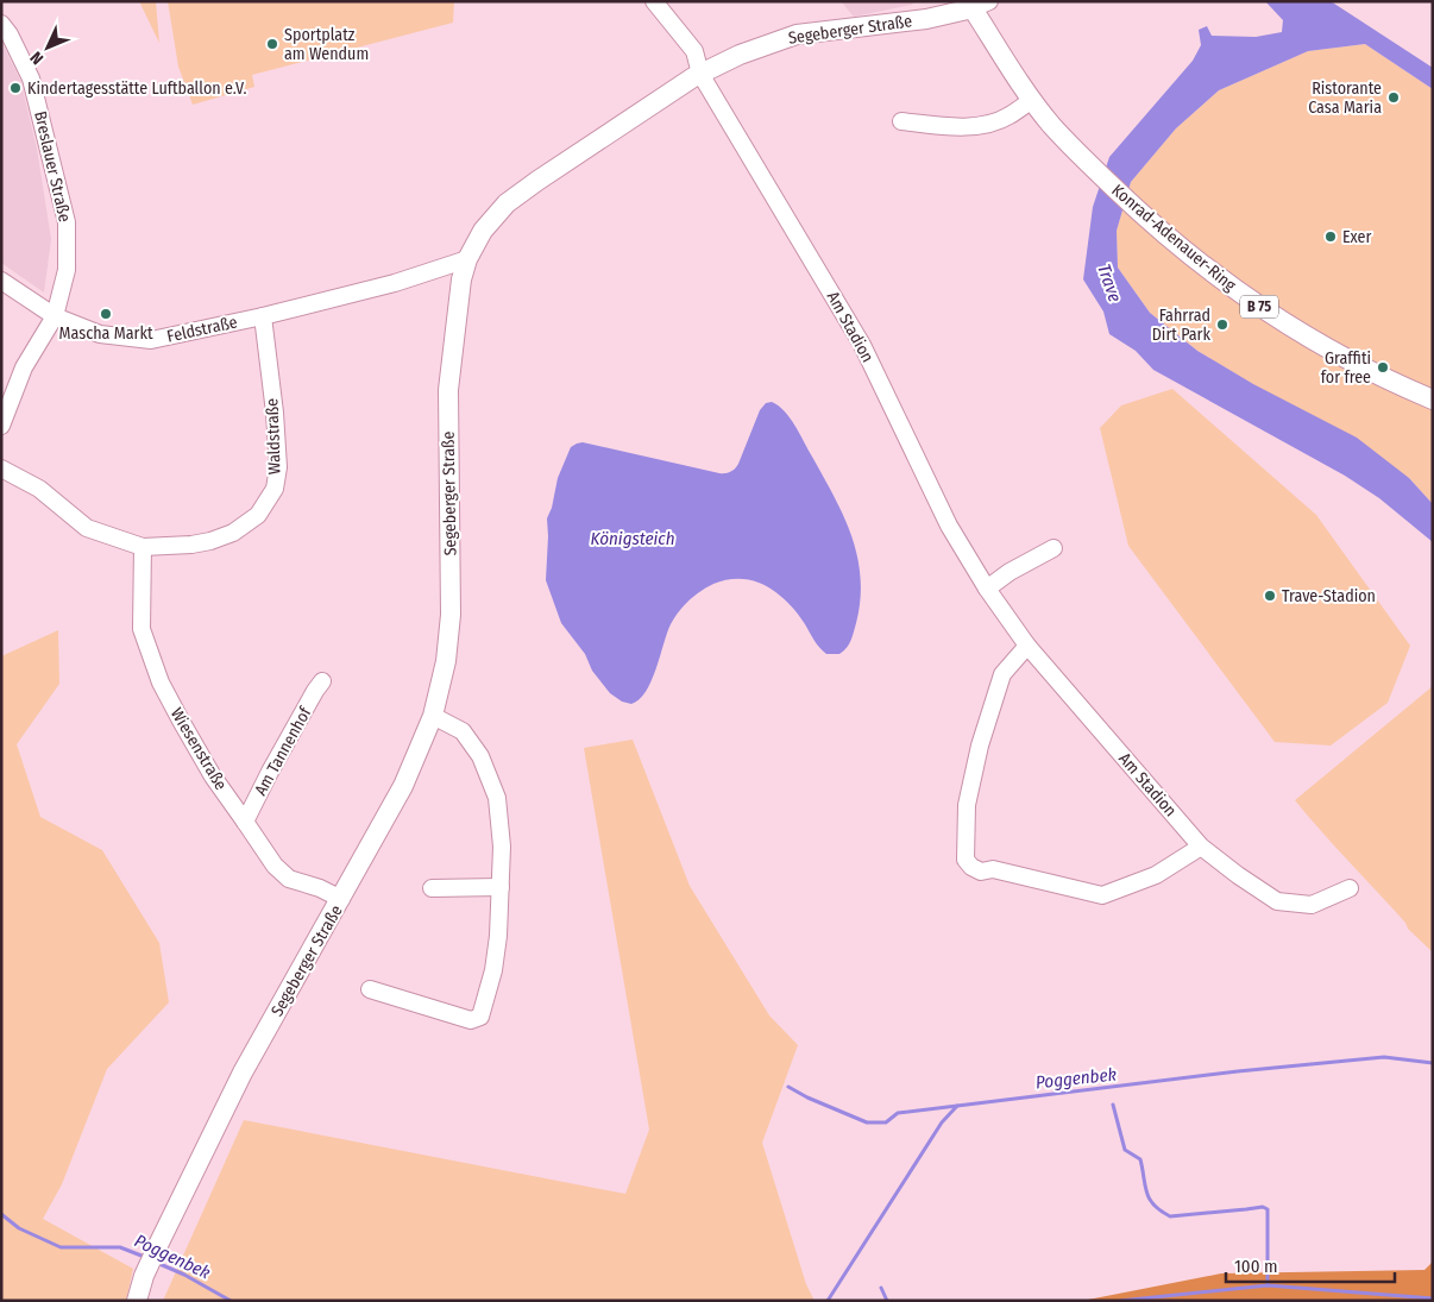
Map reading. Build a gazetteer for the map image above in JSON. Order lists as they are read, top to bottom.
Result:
{
  "streets": {
    "main road": ["Segeberger Straße", "Konrad-Adenauer-Ring", "B 75"],
    "street": [
      "Breslauer Straße",
      "Am Stadion",
      "Feldstraße",
      "Waldstraße",
      "Wiesenstraße",
      "Am Tannenhof"
    ]
  },
  "crossings": [
    ["Segeberger Straße", "Konrad-Adenauer-Ring"],
    ["Segeberger Straße", "Am Stadion"],
    ["Segeberger Straße", "Feldstraße"],
    ["Segeberger Straße", "Wiesenstraße"],
    ["Breslauer Straße", "Feldstraße"],
    ["Feldstraße", "Waldstraße"],
    ["Waldstraße", "Wiesenstraße"],
    ["Wiesenstraße", "Am Tannenhof"]
  ],
  "water": ["Trave", "Königsteich", "Poggenbek"],
  "places": [
    "Sportplatz am Wendum",
    "Kindertagesstätte Luftballon e.V.",
    "Ristorante Casa Maria",
    "Exer",
    "Mascha Markt",
    "Fahrrad Dirt Park",
    "Graffiti for free",
    "Trave-Stadion"
  ],
  "scale_bar": "100 m",
  "north": "bottom left"
}
